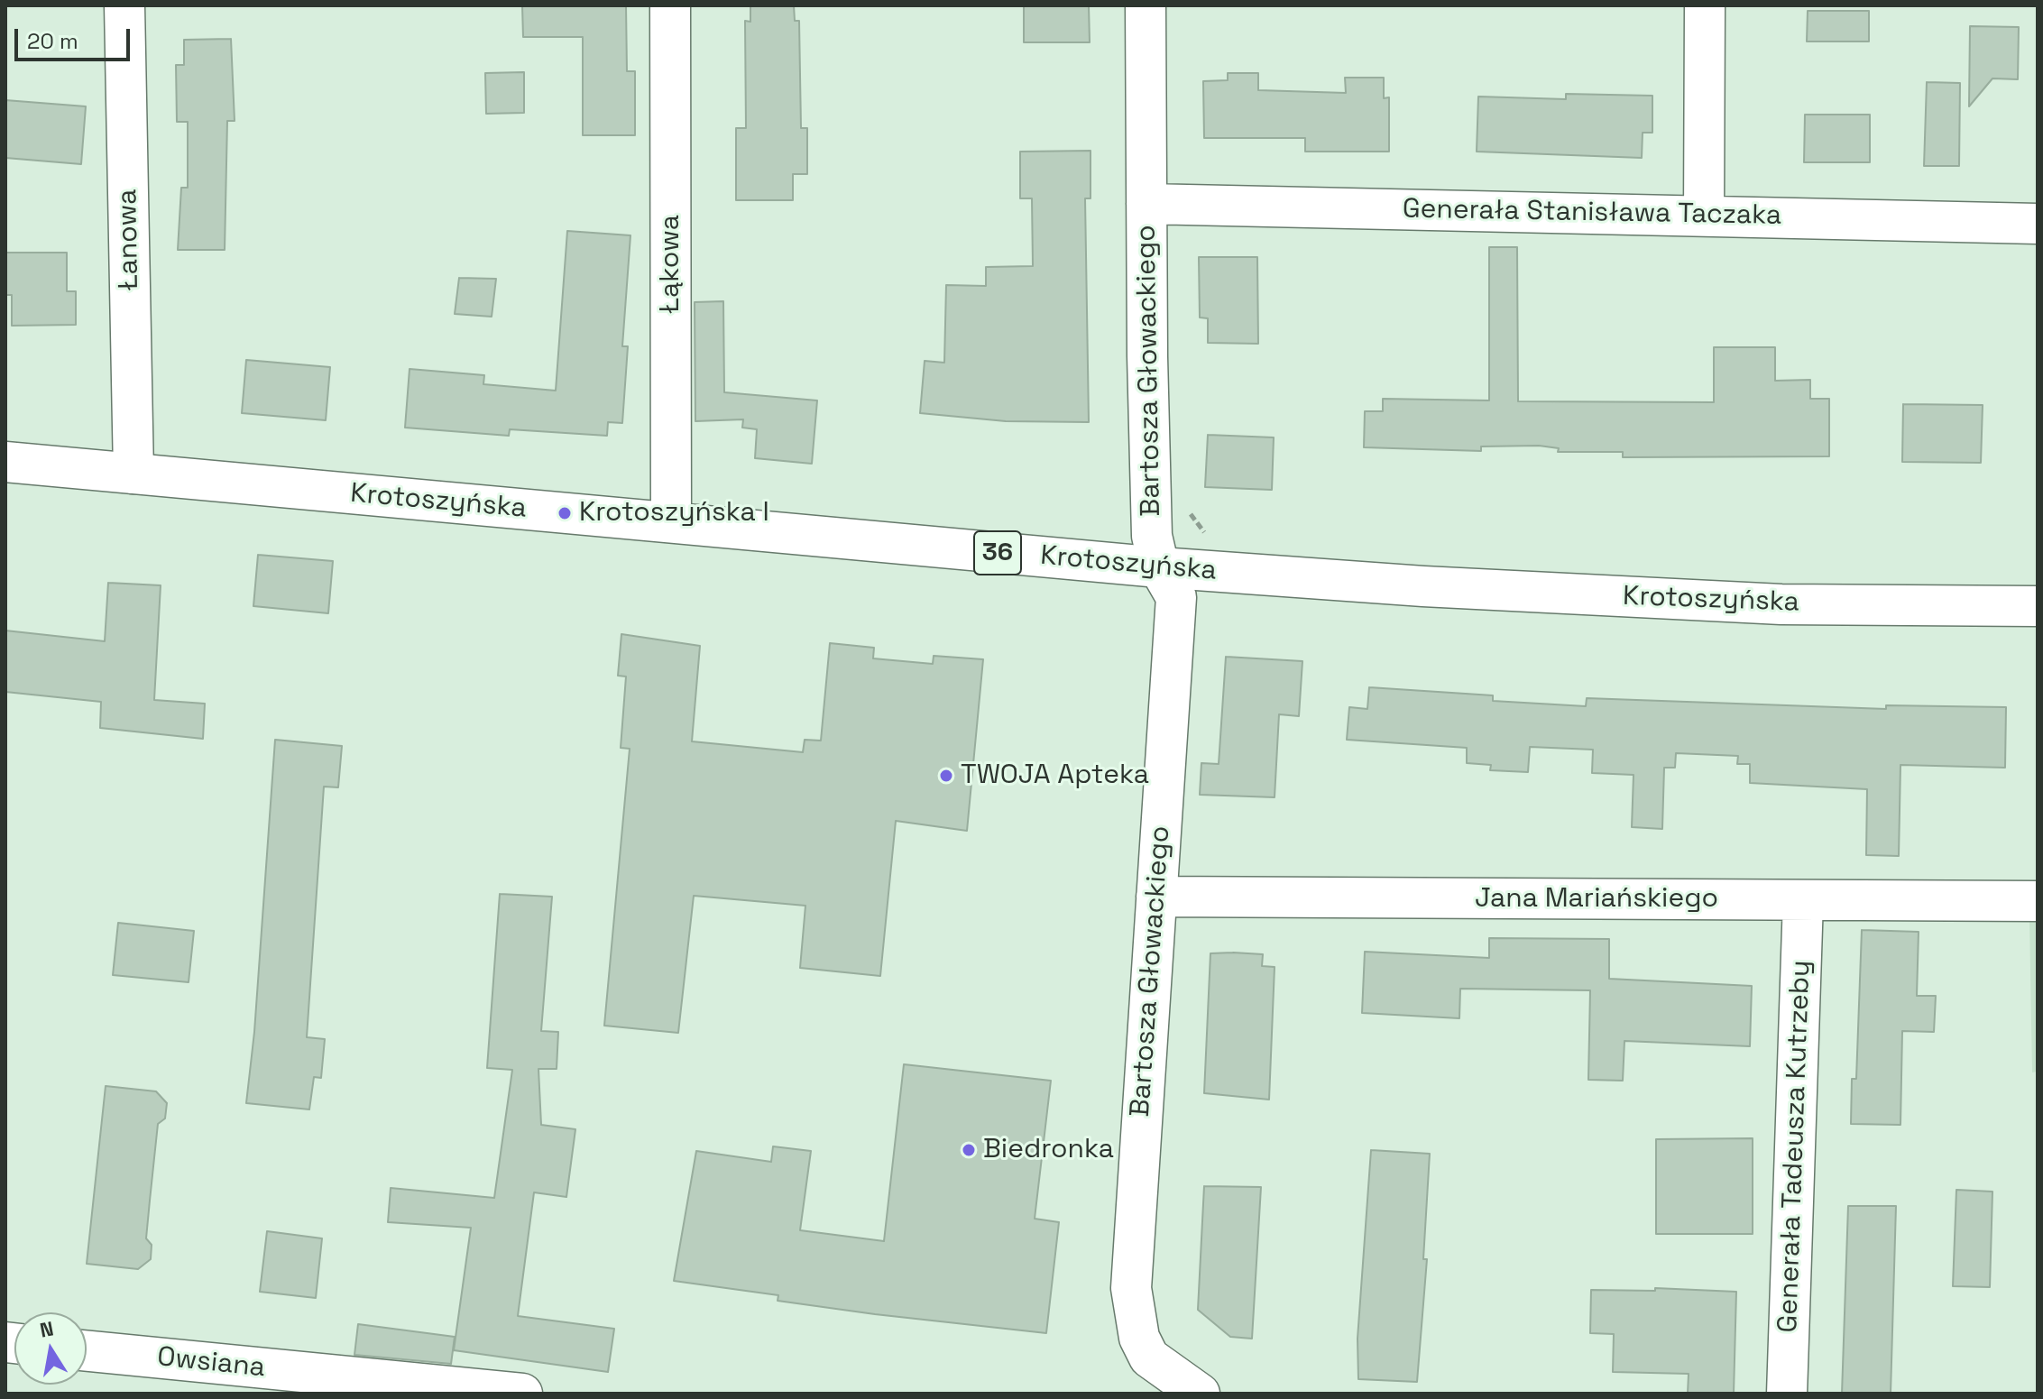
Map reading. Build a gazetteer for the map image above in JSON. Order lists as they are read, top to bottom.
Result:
{
  "streets": {
    "street": [
      "Generała Stanisława Taczaka",
      "Łanowa",
      "Łąkowa",
      "Bartosza Głowackiego",
      "Krotoszyńska",
      "36",
      "Jana Mariańskiego",
      "Generała Tadeusza Kutrzeby",
      "Owsiana"
    ]
  },
  "crossings": [
    ["Generała Stanisława Taczaka", "Bartosza Głowackiego"],
    ["Łanowa", "Krotoszyńska"],
    ["Łąkowa", "Krotoszyńska"],
    ["Bartosza Głowackiego", "Krotoszyńska"],
    ["Bartosza Głowackiego", "Jana Mariańskiego"],
    ["Jana Mariańskiego", "Generała Tadeusza Kutrzeby"]
  ],
  "places": ["Krotoszyńska I", "TWOJA Apteka", "Biedronka"],
  "scale_bar": "20 m",
  "north": "top"
}
